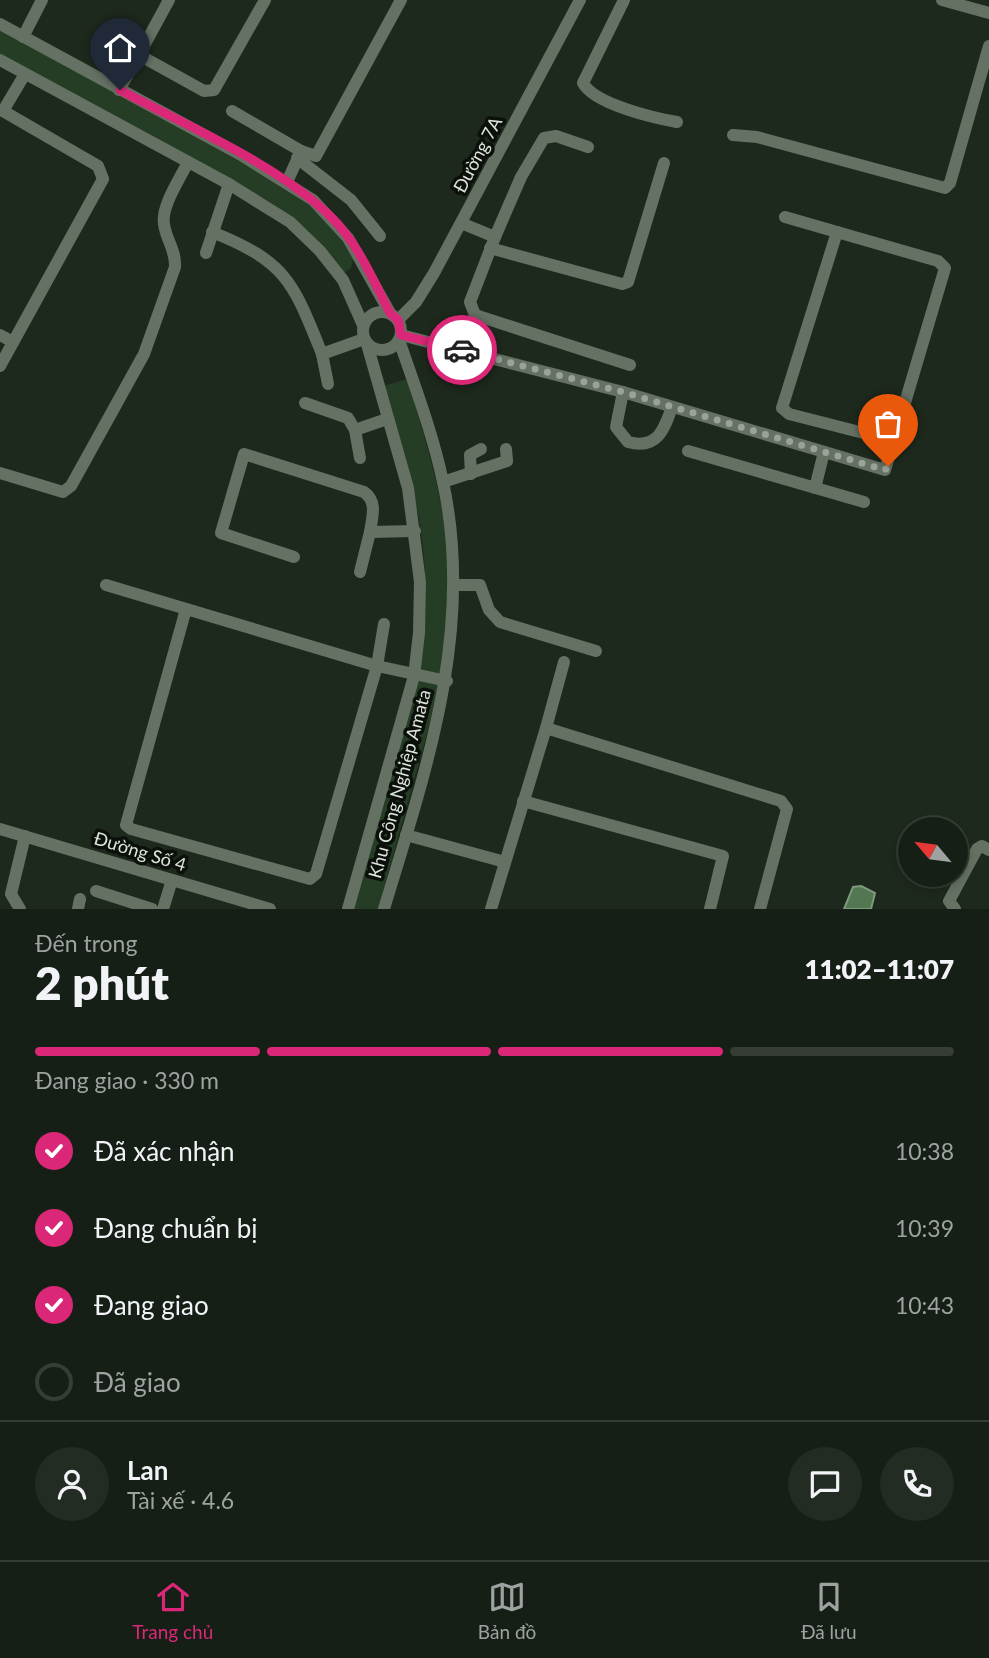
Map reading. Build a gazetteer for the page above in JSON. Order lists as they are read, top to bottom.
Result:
{
  "streets": {
    "street": ["Đường 7A", "Khu Công Nghiệp Amata", "Đường Số 4"]
  },
  "crossings": [
    ["Đường 7A", "Khu Công Nghiệp Amata"]
  ],
  "north": "top left",
  "page": {
    "heading": ["2 phút", "Đến trong", "11:02–11:07"],
    "panel": ["Lan", "Tài xế · 4.6"],
    "bar": "Đang giao · 330 m",
    "list": [
      ["Đã xác nhận", "10:38"],
      ["Đang chuẩn bị", "10:39"],
      ["Đang giao", "10:43"],
      "Đã giao"
    ],
    "tabs": ["Trang chủ", "Bản đồ", "Đã lưu"]
  }
}
